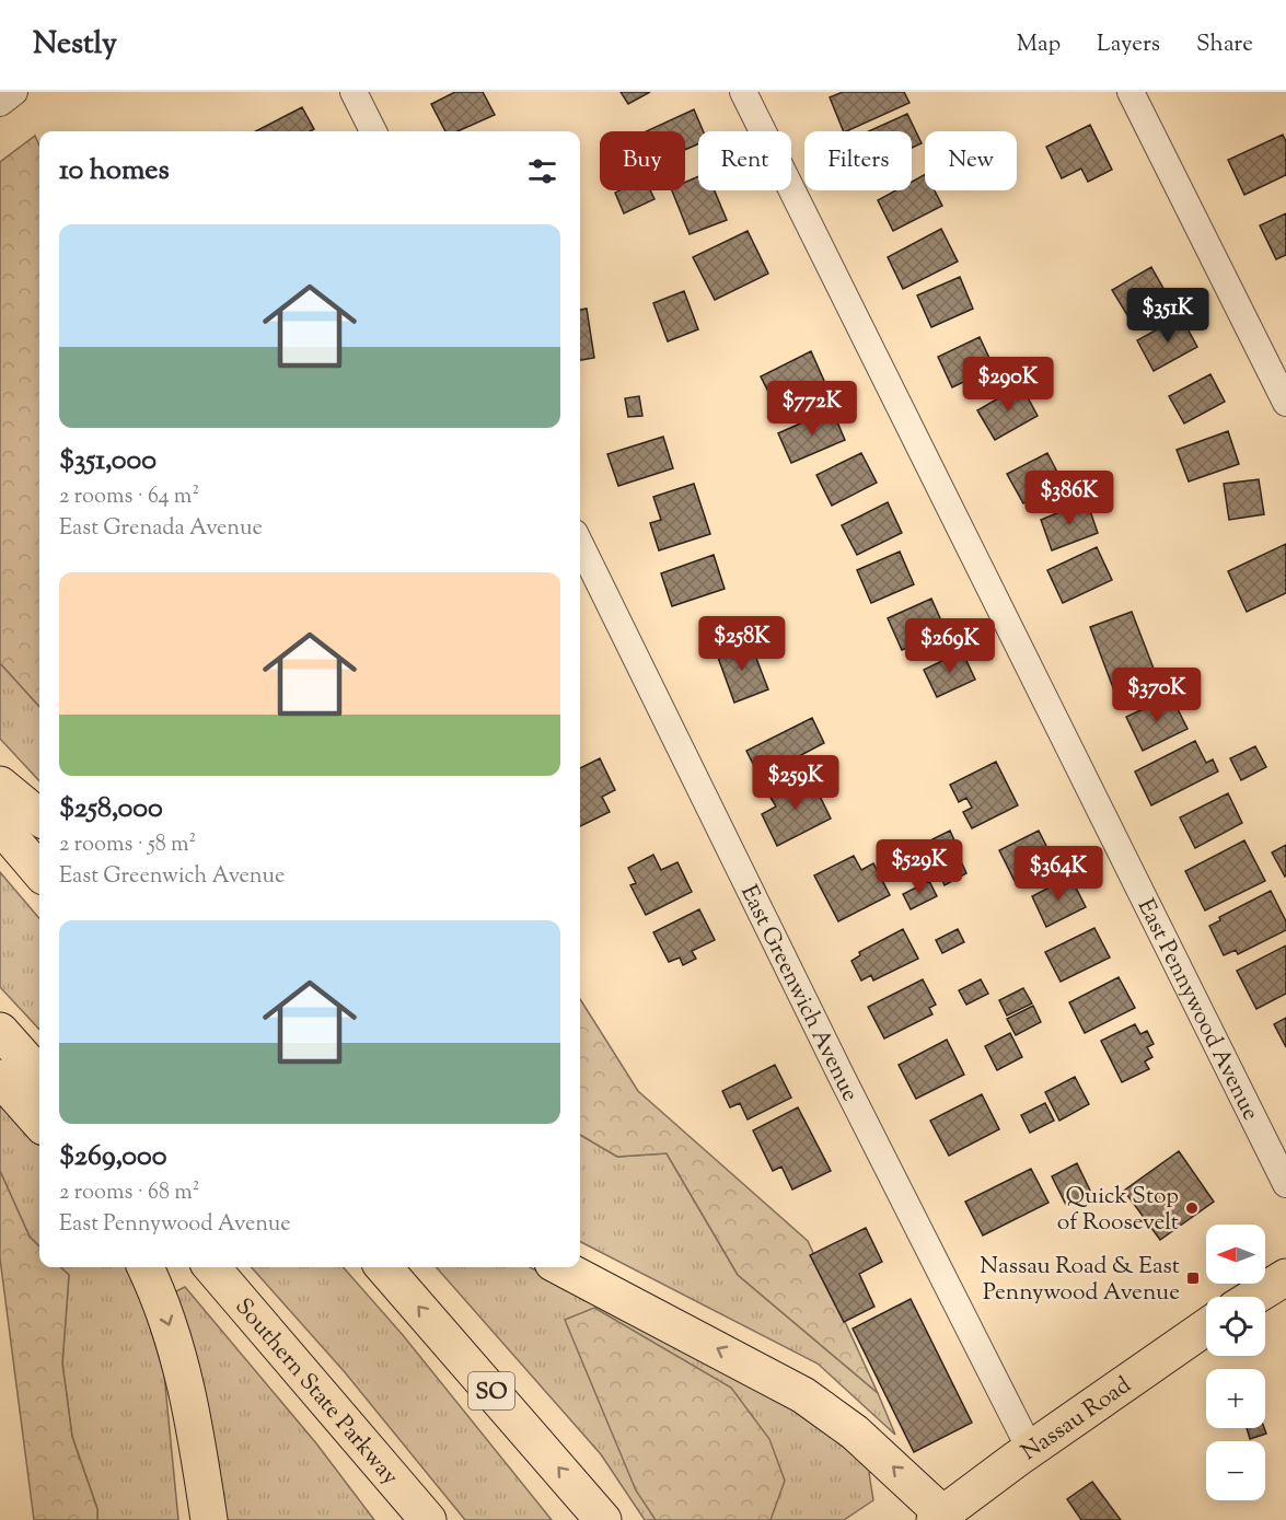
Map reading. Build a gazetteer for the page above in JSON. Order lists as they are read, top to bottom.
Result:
{
  "streets": {
    "main road": ["Southern State Parkway", "SO", "Nassau Road"],
    "street": ["East Greenwich Avenue", "East Pennywood Avenue"]
  },
  "crossings": [
    ["East Greenwich Avenue", "Nassau Road"]
  ],
  "places": {
    "other": ["Quick Stop of Roosevelt"],
    "transit": ["Nassau Road & East Pennywood Avenue"]
  },
  "north": "left",
  "page": {
    "header": "Nestly",
    "nav": ["Map", "Layers", "Share"],
    "chip": [
      "Buy",
      "Rent",
      "Filters",
      "New"
    ],
    "heading": "10 homes",
    "list": [
      {
        "name": "$351,000",
        "note": "2 rooms · 64 m² · East Grenada Avenue"
      },
      {
        "name": "$258,000",
        "note": "2 rooms · 58 m² · East Greenwich Avenue"
      },
      {
        "name": "$269,000",
        "note": "2 rooms · 68 m² · East Pennywood Avenue"
      }
    ],
    "price": [
      "$351K",
      "$290K",
      "$772K",
      "$386K",
      "$258K",
      "$269K",
      "$370K",
      "$259K",
      "$529K",
      "$364K"
    ],
    "map_buttons": ["+", "−"]
  }
}
